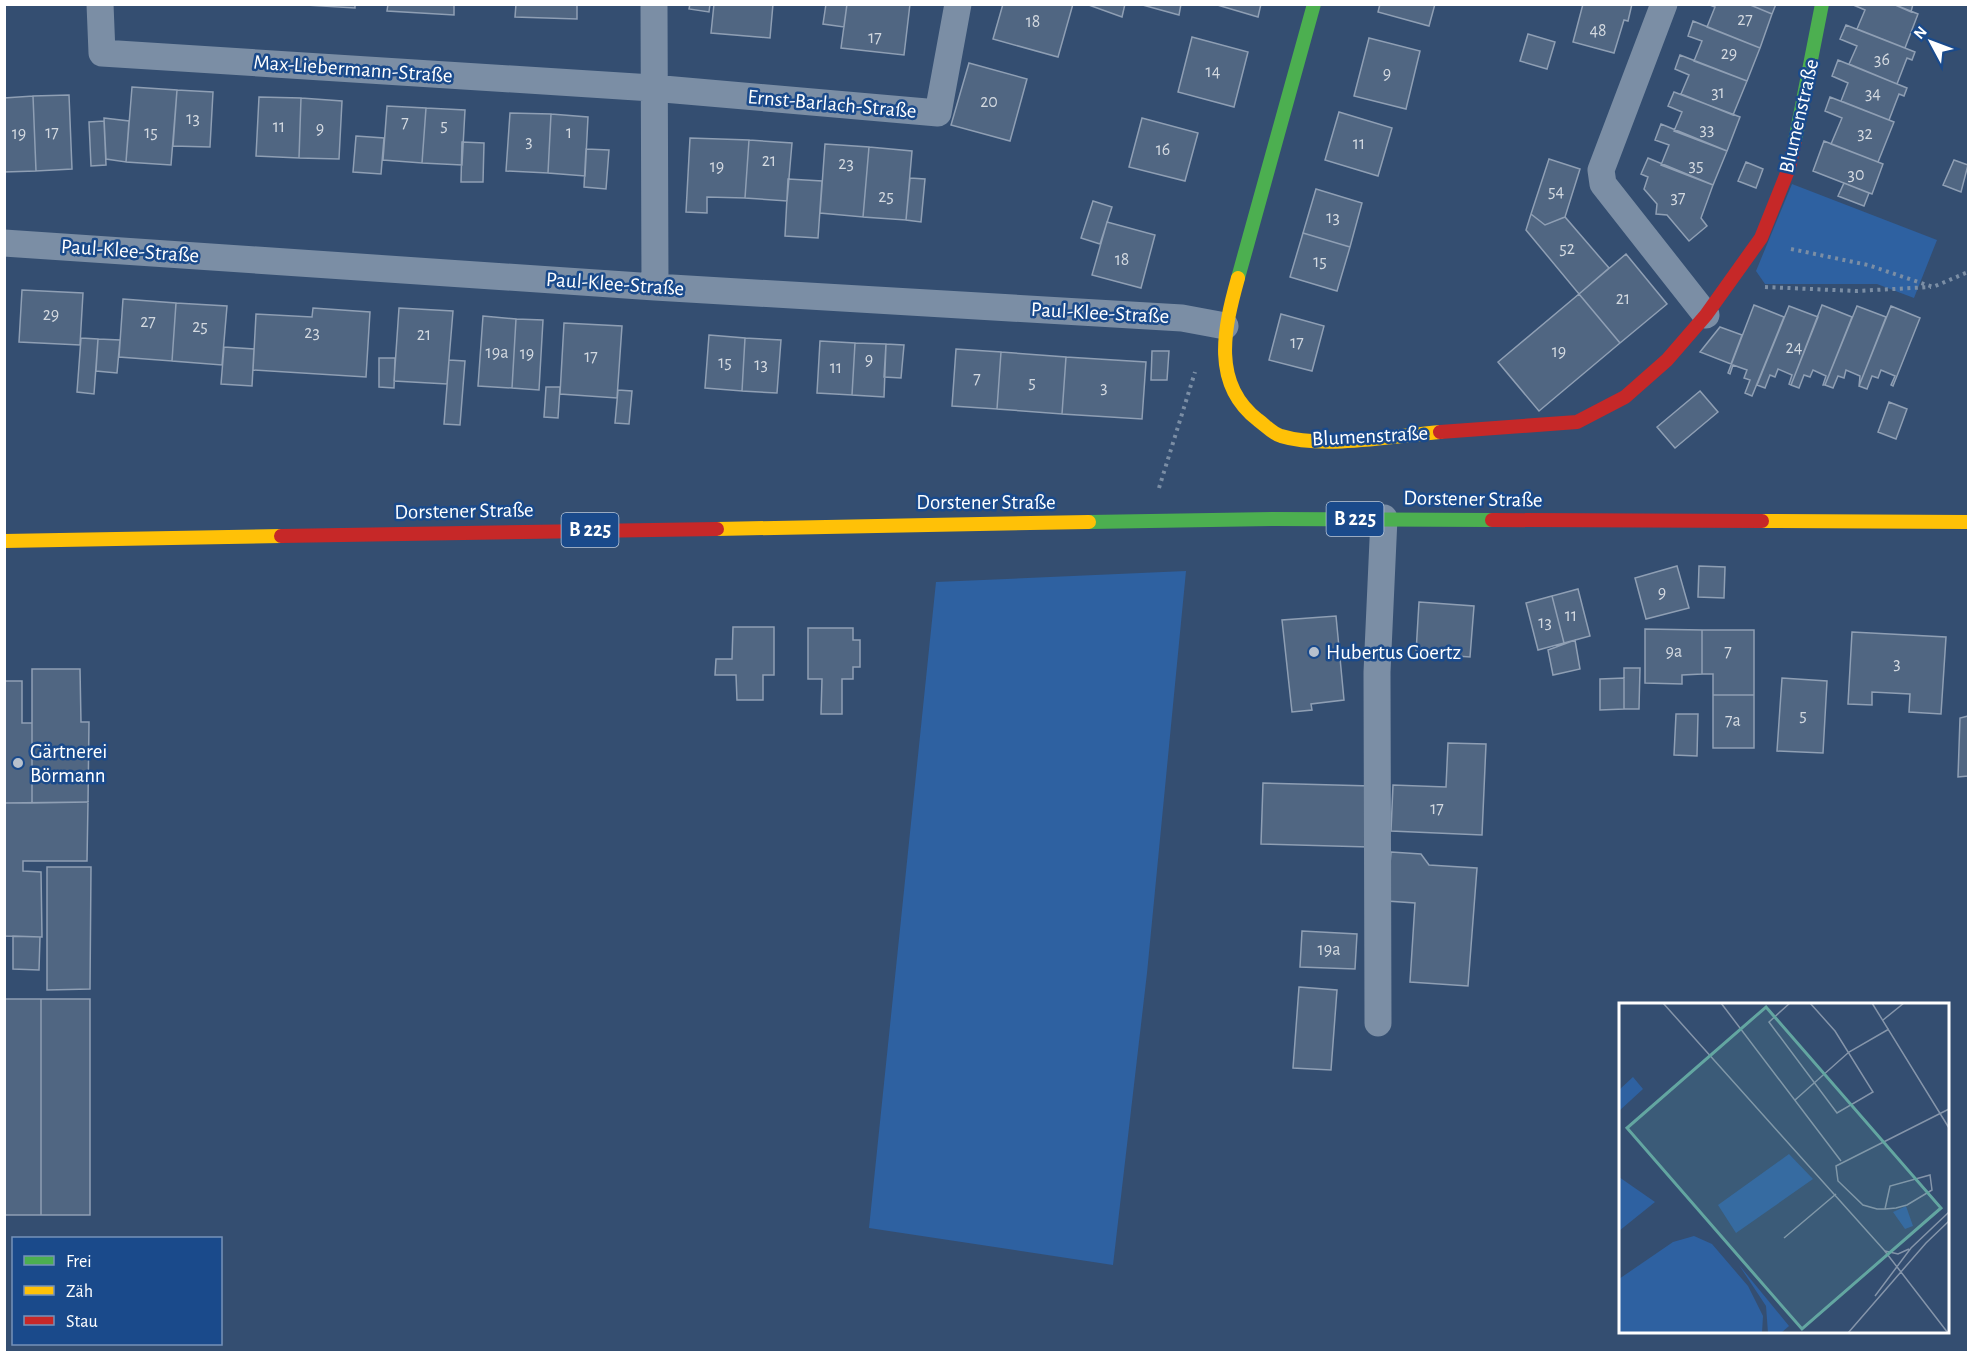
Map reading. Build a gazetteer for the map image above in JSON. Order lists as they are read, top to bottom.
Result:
{
  "streets": {
    "main road": ["Blumenstraße", "Dorstener Straße", "B 225"],
    "street": ["Max-Liebermann-Straße", "Ernst-Barlach-Straße", "Paul-Klee-Straße"]
  },
  "crossings": [
    ["Max-Liebermann-Straße", "Ernst-Barlach-Straße"],
    ["Blumenstraße", "Paul-Klee-Straße"]
  ],
  "places": ["Hubertus Goertz", "Gärtnerei Börmann"],
  "house_numbers": [
    "27",
    "18",
    "48",
    "17",
    "29",
    "36",
    "14",
    "9",
    "31",
    "34",
    "20",
    "13",
    "7",
    "5",
    "11",
    "9",
    "33",
    "17",
    "15",
    "1",
    "19",
    "32",
    "3",
    "11",
    "16",
    "21",
    "23",
    "35",
    "19",
    "30",
    "54",
    "25",
    "37",
    "13",
    "52",
    "18",
    "15",
    "21",
    "29",
    "27",
    "25",
    "23",
    "21",
    "17",
    "24",
    "19",
    "19a",
    "19",
    "17",
    "9",
    "15",
    "13",
    "11",
    "7",
    "5",
    "3",
    "9",
    "11",
    "13",
    "9a",
    "7",
    "3",
    "5",
    "7a",
    "17",
    "19a"
  ],
  "legend": ["Frei", "Zäh", "Stau"],
  "north": "top left"
}
